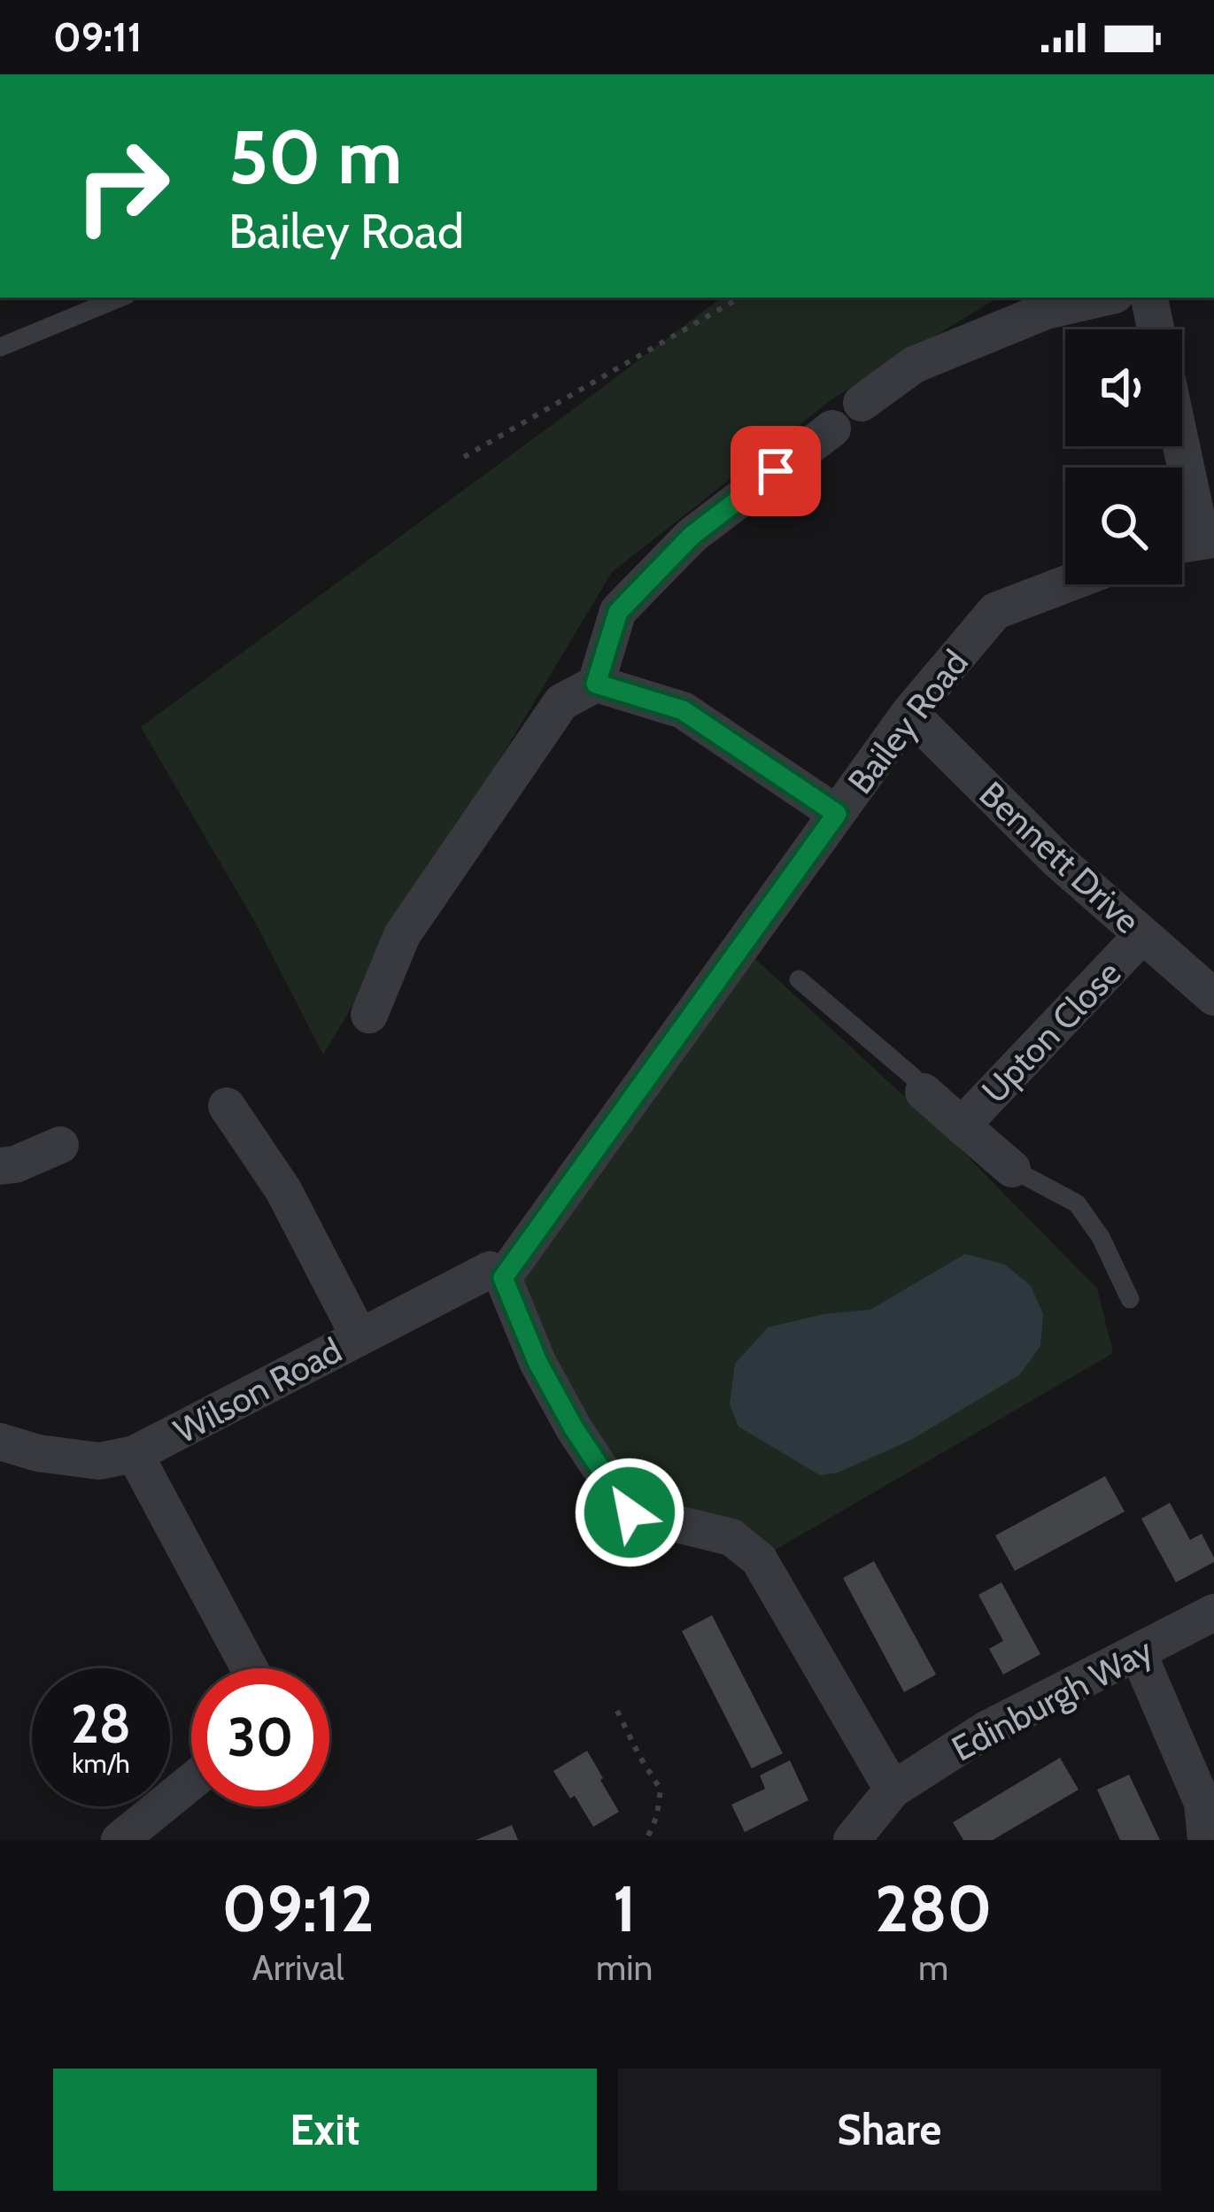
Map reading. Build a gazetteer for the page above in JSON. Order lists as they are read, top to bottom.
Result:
{
  "streets": {
    "street": [
      "Bailey Road",
      "Bennett Drive",
      "Upton Close",
      "Wilson Road",
      "Edinburgh Way"
    ]
  },
  "crossings": [
    ["Bailey Road", "Bennett Drive"],
    ["Bailey Road", "Wilson Road"],
    ["Bennett Drive", "Upton Close"]
  ],
  "page": {
    "status": "09:11",
    "turn": ["50 m", "Bailey Road"],
    "speed": "28 km/h",
    "limit": "30",
    "eta": [
      "09:12",
      "Arrival",
      "1",
      "min",
      "280",
      "m"
    ],
    "buttons": ["Exit", "Share"]
  }
}
